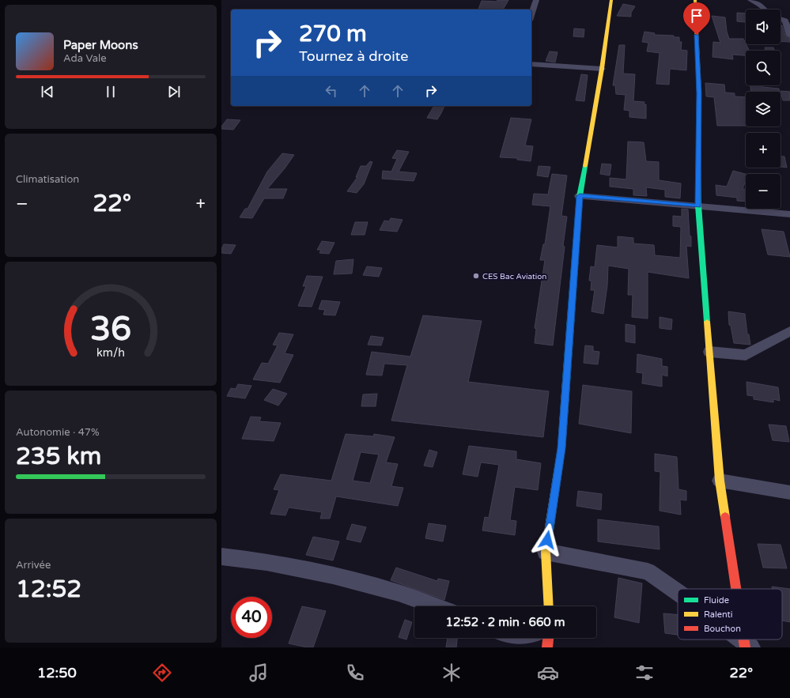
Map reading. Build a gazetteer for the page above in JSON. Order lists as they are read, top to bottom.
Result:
{
  "places": ["CES Bac Aviation"],
  "legend": ["Fluide", "Ralenti", "Bouchon"],
  "page": {
    "map_buttons": ["+", "−"],
    "turn": ["270 m", "Tournez à droite"],
    "song": ["Paper Moons", "Ada Vale"],
    "tile": [
      "Climatisation",
      ["Autonomie · 47%", "235 km"],
      ["Arrivée", "12:52"]
    ],
    "heat": ["−", "22°", "+"],
    "limit": "40",
    "trip": "12:52 · 2 min · 660 m",
    "tabs": ["12:50", "22°"],
    "gauge": ["36", "km/h"]
  }
}
